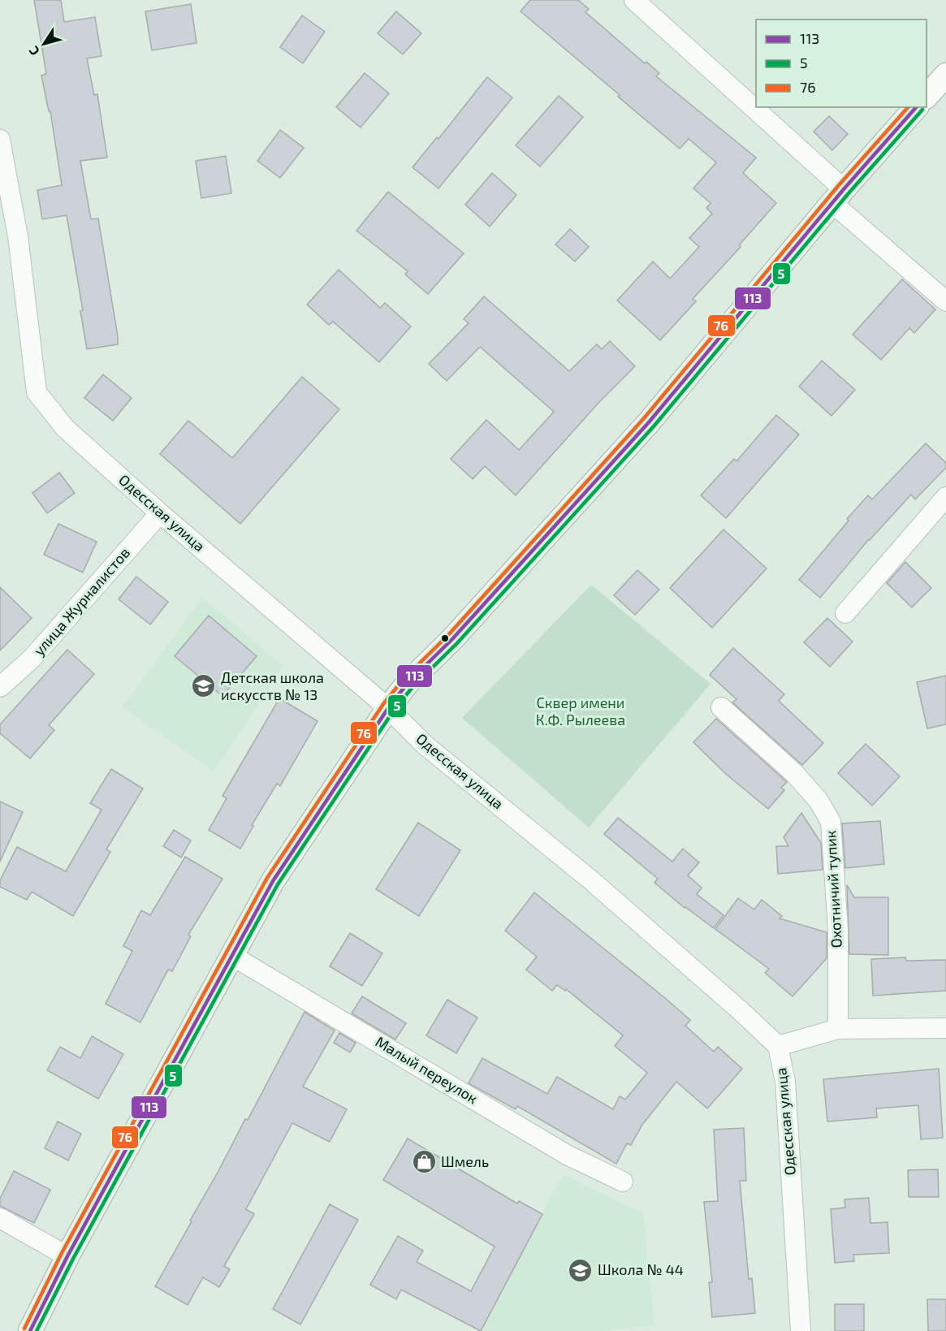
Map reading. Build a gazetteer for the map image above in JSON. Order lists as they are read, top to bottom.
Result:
{
  "streets": {
    "street": [
      "Одесская улица",
      "улица Журналистов",
      "Охотничий тупик",
      "Малый переулок"
    ]
  },
  "crossings": [
    ["Одесская улица", "улица Журналистов"]
  ],
  "parks": ["Сквер имени К.Ф. Рылеева"],
  "places": {
    "school or university": ["Детская школа искусств № 13", "Школа № 44"],
    "shop": ["Шмель"]
  },
  "lines": ["transit line 113", "transit line 76", "transit line 5"],
  "legend": ["113", "5", "76"],
  "north": "bottom left"
}
